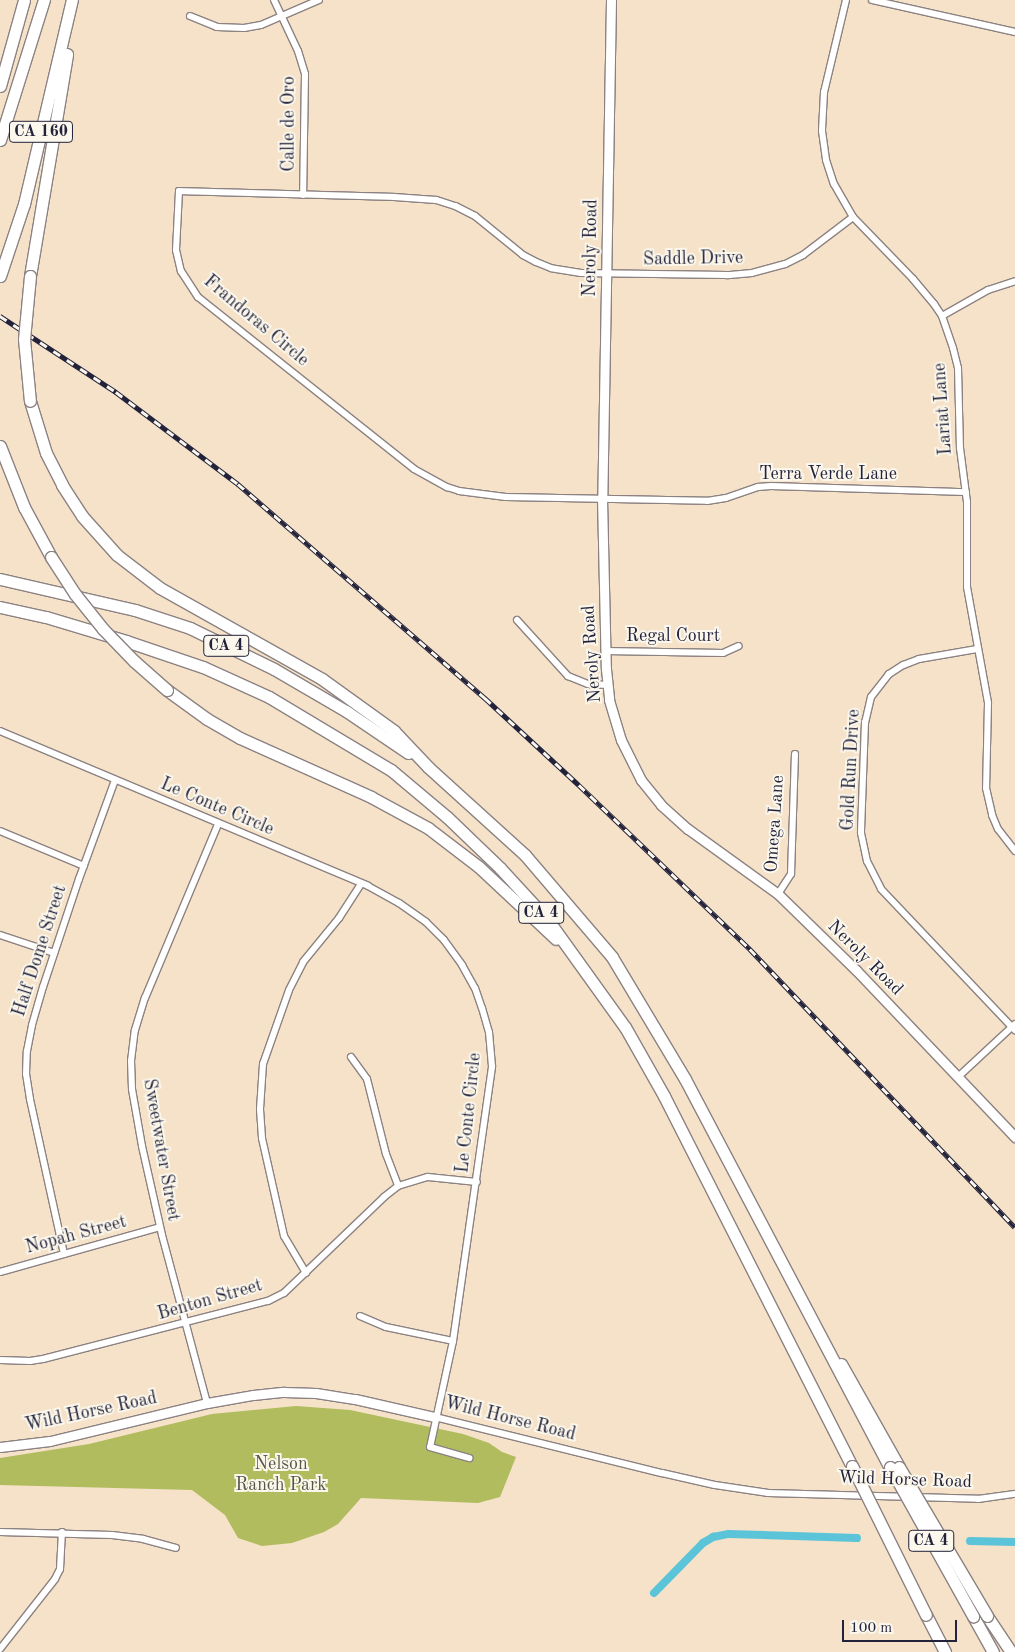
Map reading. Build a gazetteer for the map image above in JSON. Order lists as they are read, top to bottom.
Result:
{
  "streets": {
    "highway": ["CA 160", "CA 4"],
    "street": [
      "Calle de Oro",
      "Neroly Road",
      "Saddle Drive",
      "Frandoras Circle",
      "Lariat Lane",
      "Terra Verde Lane",
      "Regal Court",
      "Gold Run Drive",
      "Le Conte Circle",
      "Omega Lane",
      "Half Dome Street",
      "Sweetwater Street",
      "Nopah Street",
      "Benton Street",
      "Wild Horse Road"
    ]
  },
  "crossings": [
    ["Calle de Oro", "Frandoras Circle"],
    ["Neroly Road", "Saddle Drive"],
    ["Neroly Road", "Frandoras Circle"],
    ["Neroly Road", "Terra Verde Lane"],
    ["Neroly Road", "Regal Court"],
    ["Neroly Road", "Omega Lane"],
    ["Saddle Drive", "Frandoras Circle"],
    ["Saddle Drive", "Lariat Lane"],
    ["Frandoras Circle", "Terra Verde Lane"],
    ["Lariat Lane", "Terra Verde Lane"],
    ["Lariat Lane", "Gold Run Drive"],
    ["Le Conte Circle", "Half Dome Street"],
    ["Le Conte Circle", "Sweetwater Street"],
    ["Le Conte Circle", "Benton Street"],
    ["Le Conte Circle", "Wild Horse Road"],
    ["Half Dome Street", "Nopah Street"],
    ["Sweetwater Street", "Nopah Street"],
    ["Sweetwater Street", "Benton Street"],
    ["Sweetwater Street", "Wild Horse Road"]
  ],
  "parks": ["Nelson Ranch Park"],
  "scale_bar": "100 m"
}
